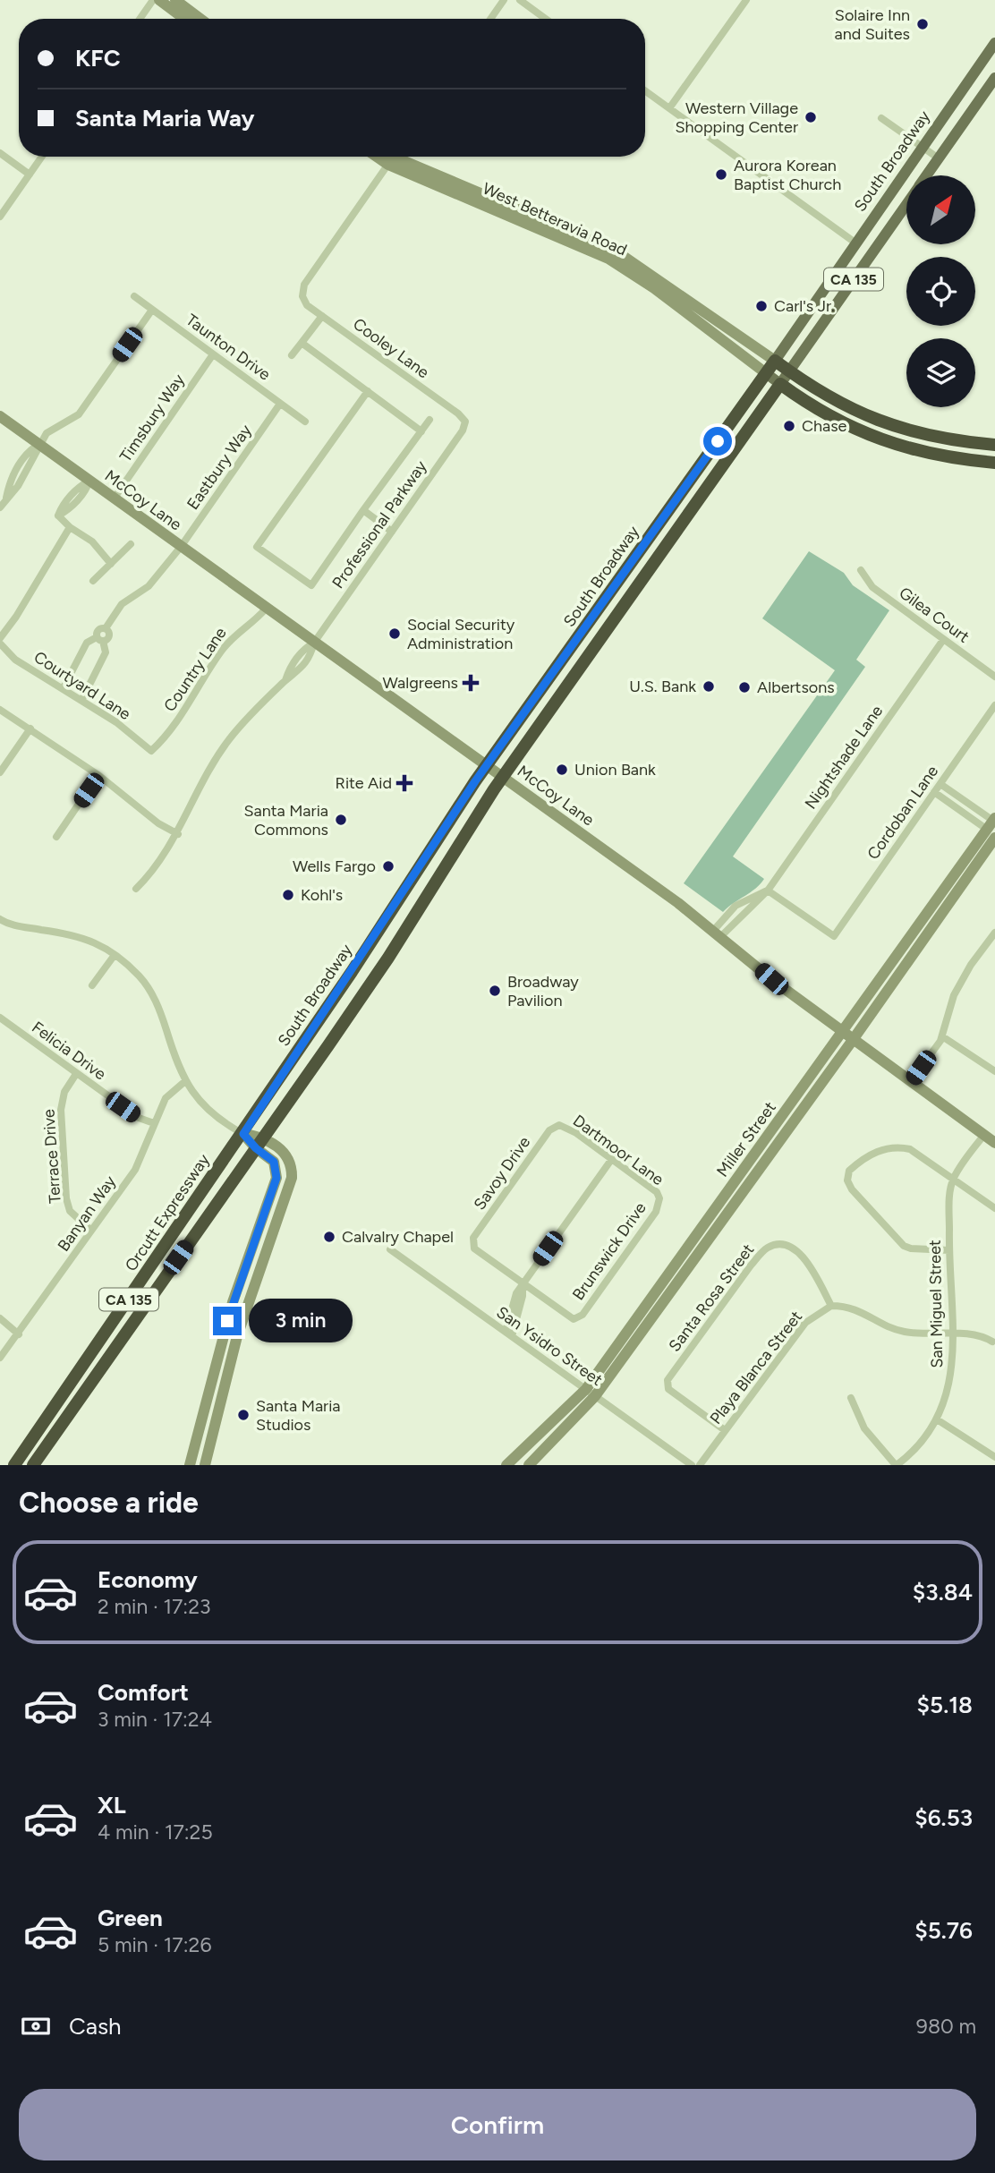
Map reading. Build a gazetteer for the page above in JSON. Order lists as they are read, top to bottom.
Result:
{
  "streets": {
    "highway": [
      "South Broadway",
      "West Betteravia Road",
      "CA 135",
      "Orcutt Expressway"
    ],
    "street": [
      "Taunton Drive",
      "Cooley Lane",
      "Timsbury Way",
      "Eastbury Way",
      "McCoy Lane",
      "Professional Parkway",
      "Gilea Court",
      "Country Lane",
      "Courtyard Lane",
      "Nightshade Lane",
      "Cordoban Lane",
      "Felicia Drive",
      "Miller Street",
      "Dartmoor Lane",
      "Terrace Drive",
      "Savoy Drive",
      "Banyan Way",
      "Brunswick Drive",
      "Santa Rosa Street",
      "San Miguel Street",
      "San Ysidro Street",
      "Playa Blanca Street"
    ]
  },
  "crossings": [
    ["South Broadway", "West Betteravia Road"],
    ["South Broadway", "McCoy Lane"],
    ["South Broadway", "Orcutt Expressway"],
    ["West Betteravia Road", "CA 135"],
    ["West Betteravia Road", "Cooley Lane"],
    ["CA 135", "McCoy Lane"],
    ["CA 135", "Orcutt Expressway"],
    ["Taunton Drive", "Timsbury Way"],
    ["Taunton Drive", "Eastbury Way"],
    ["Cooley Lane", "Professional Parkway"],
    ["Timsbury Way", "McCoy Lane"],
    ["Eastbury Way", "McCoy Lane"],
    ["McCoy Lane", "Professional Parkway"],
    ["McCoy Lane", "Country Lane"],
    ["McCoy Lane", "Nightshade Lane"],
    ["McCoy Lane", "Miller Street"],
    ["McCoy Lane", "San Miguel Street"],
    ["Gilea Court", "Nightshade Lane"],
    ["Country Lane", "Courtyard Lane"],
    ["Nightshade Lane", "Cordoban Lane"],
    ["Felicia Drive", "Terrace Drive"],
    ["Felicia Drive", "Banyan Way"],
    ["Miller Street", "San Ysidro Street"],
    ["Dartmoor Lane", "Savoy Drive"],
    ["Dartmoor Lane", "Brunswick Drive"],
    ["Terrace Drive", "Banyan Way"],
    ["Savoy Drive", "Brunswick Drive"],
    ["Santa Rosa Street", "Playa Blanca Street"]
  ],
  "places": {
    "other": [
      "Solaire Inn and Suites",
      "Western Village Shopping Center",
      "Aurora Korean Baptist Church",
      "Carl's Jr.",
      "Chase",
      "Social Security Administration",
      "U.S. Bank",
      "Albertsons",
      "Union Bank",
      "Santa Maria Commons",
      "Wells Fargo",
      "Kohl's",
      "Broadway Pavilion",
      "Calvalry Chapel",
      "Santa Maria Studios"
    ],
    "health": ["Walgreens", "Rite Aid"]
  },
  "north": "top right",
  "page": {
    "banner": ["KFC", "Santa Maria Way"],
    "bubble": "3 min",
    "heading": "Choose a ride",
    "list": [
      {
        "name": "Economy",
        "note": "2 min · 17:23",
        "value": "$3.84"
      },
      {
        "name": "Comfort",
        "note": "3 min · 17:24",
        "value": "$5.18"
      },
      {
        "name": "XL",
        "note": "4 min · 17:25",
        "value": "$6.53"
      },
      {
        "name": "Green",
        "note": "5 min · 17:26",
        "value": "$5.76"
      }
    ],
    "pay": ["Cash", "980 m"],
    "buttons": "Confirm"
  }
}
